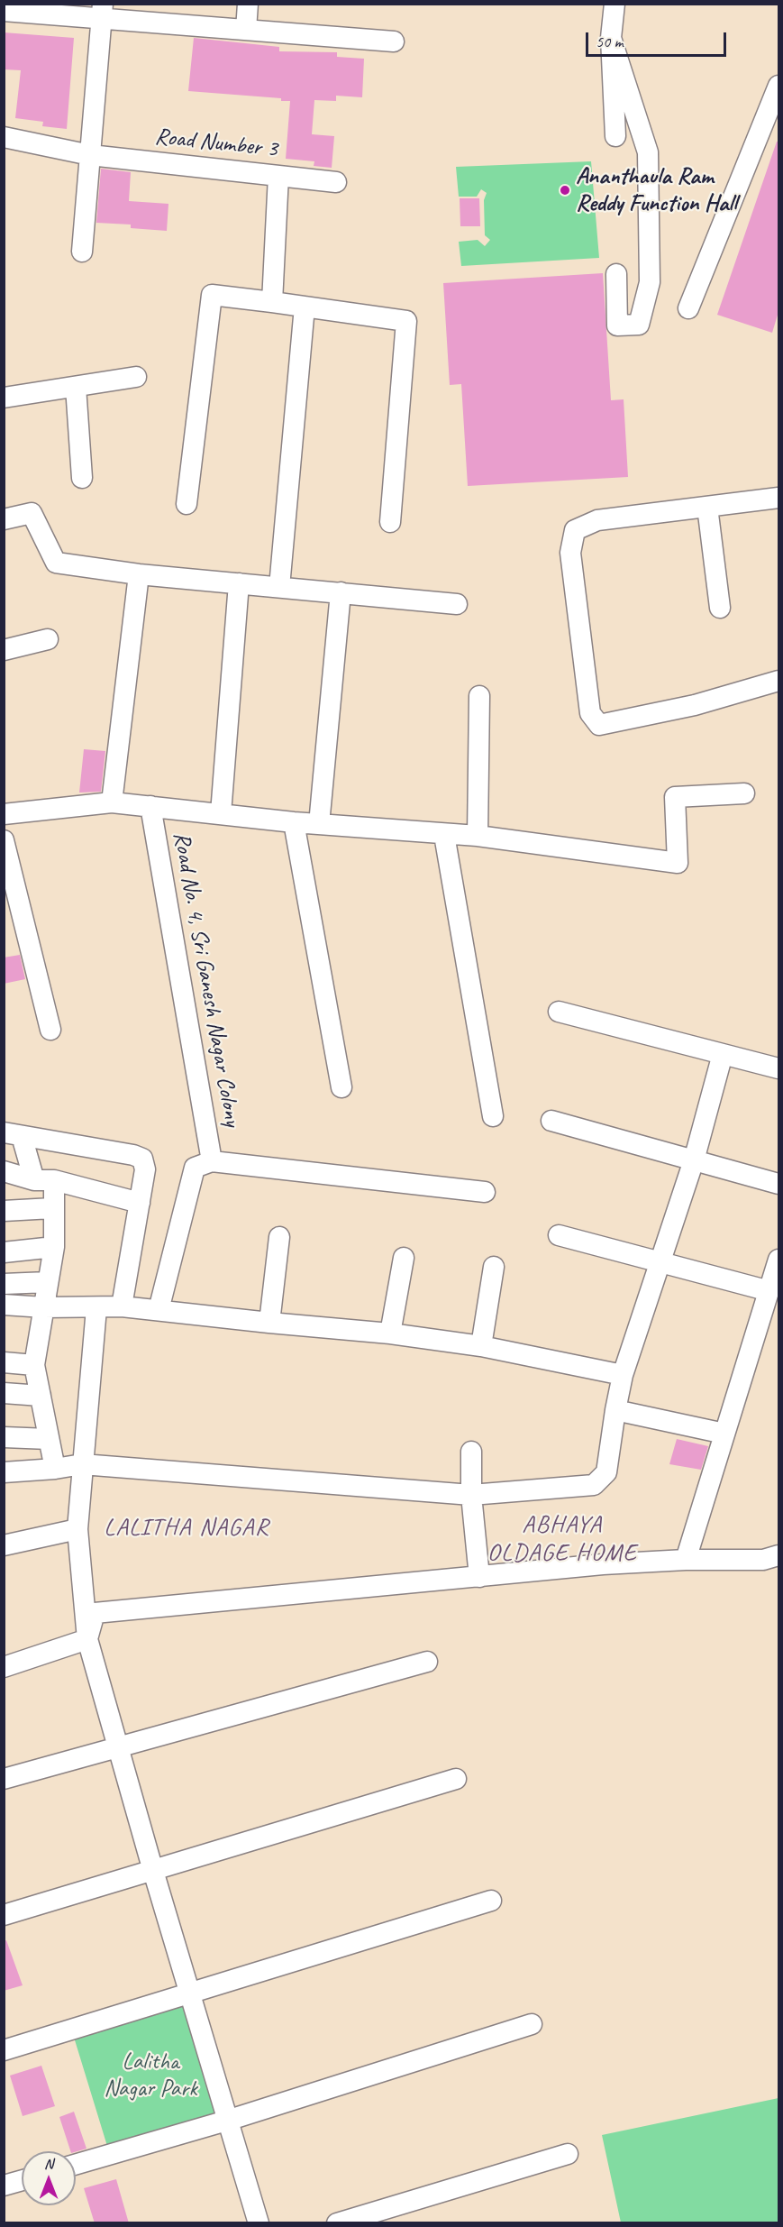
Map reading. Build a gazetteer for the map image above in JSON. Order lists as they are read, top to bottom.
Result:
{
  "streets": {
    "street": ["Road Number 3", "Road No. 4, Sri Ganesh Nagar Colony"]
  },
  "districts": ["ABHAYA OLDAGE HOME", "LALITHA NAGAR"],
  "parks": ["Lalitha Nagar Park"],
  "places": ["Ananthaula Ram Reddy Function Hall"],
  "scale_bar": "50 m",
  "north": "top"
}
